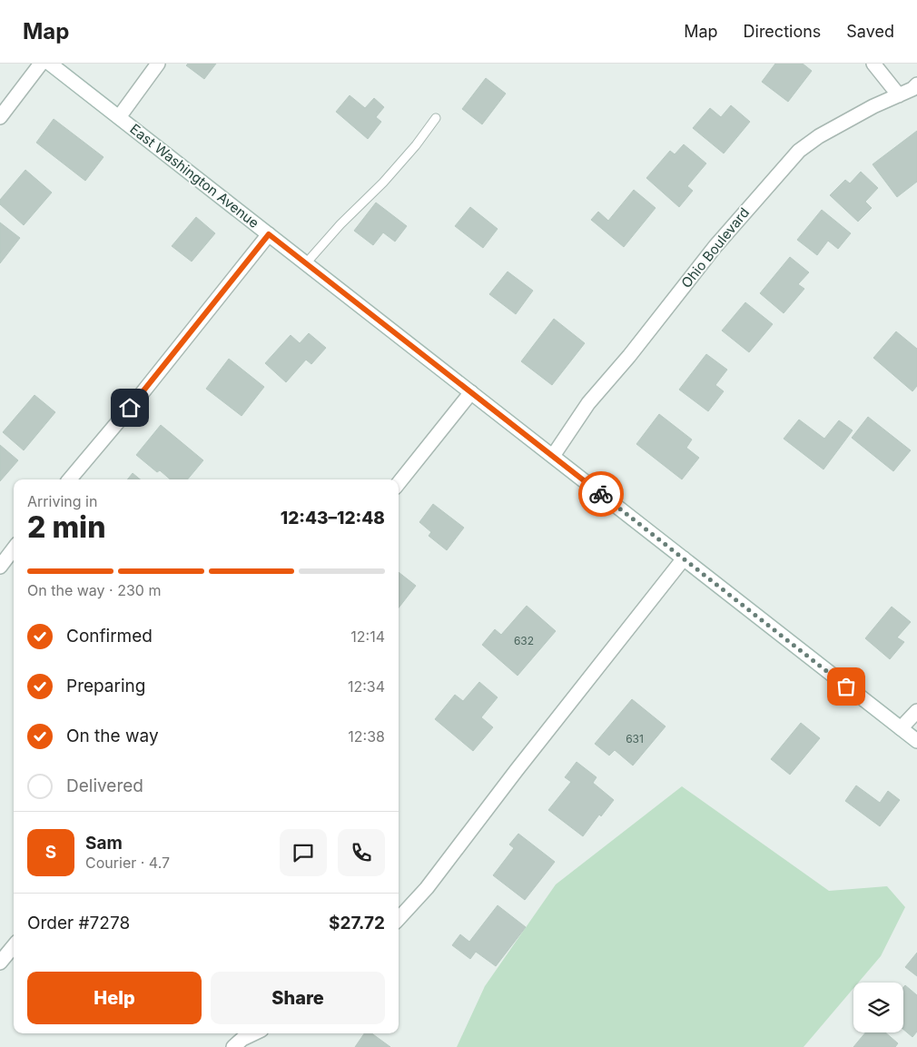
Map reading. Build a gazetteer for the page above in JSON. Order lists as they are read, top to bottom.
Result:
{
  "streets": {
    "street": ["East Washington Avenue", "Ohio Boulevard"]
  },
  "crossings": [
    ["East Washington Avenue", "Ohio Boulevard"]
  ],
  "house_numbers": ["632", "631"],
  "page": {
    "header": "Map",
    "nav": ["Map", "Directions", "Saved"],
    "heading": ["2 min", "Arriving in", "12:43–12:48"],
    "panel": [
      "Sam",
      "Courier · 4.7",
      "Order #7278",
      "$27.72"
    ],
    "bar": "On the way · 230 m",
    "list": [
      ["Confirmed", "12:14"],
      ["Preparing", "12:34"],
      ["On the way", "12:38"],
      "Delivered"
    ],
    "round": "S",
    "buttons": ["Help", "Share"]
  }
}
